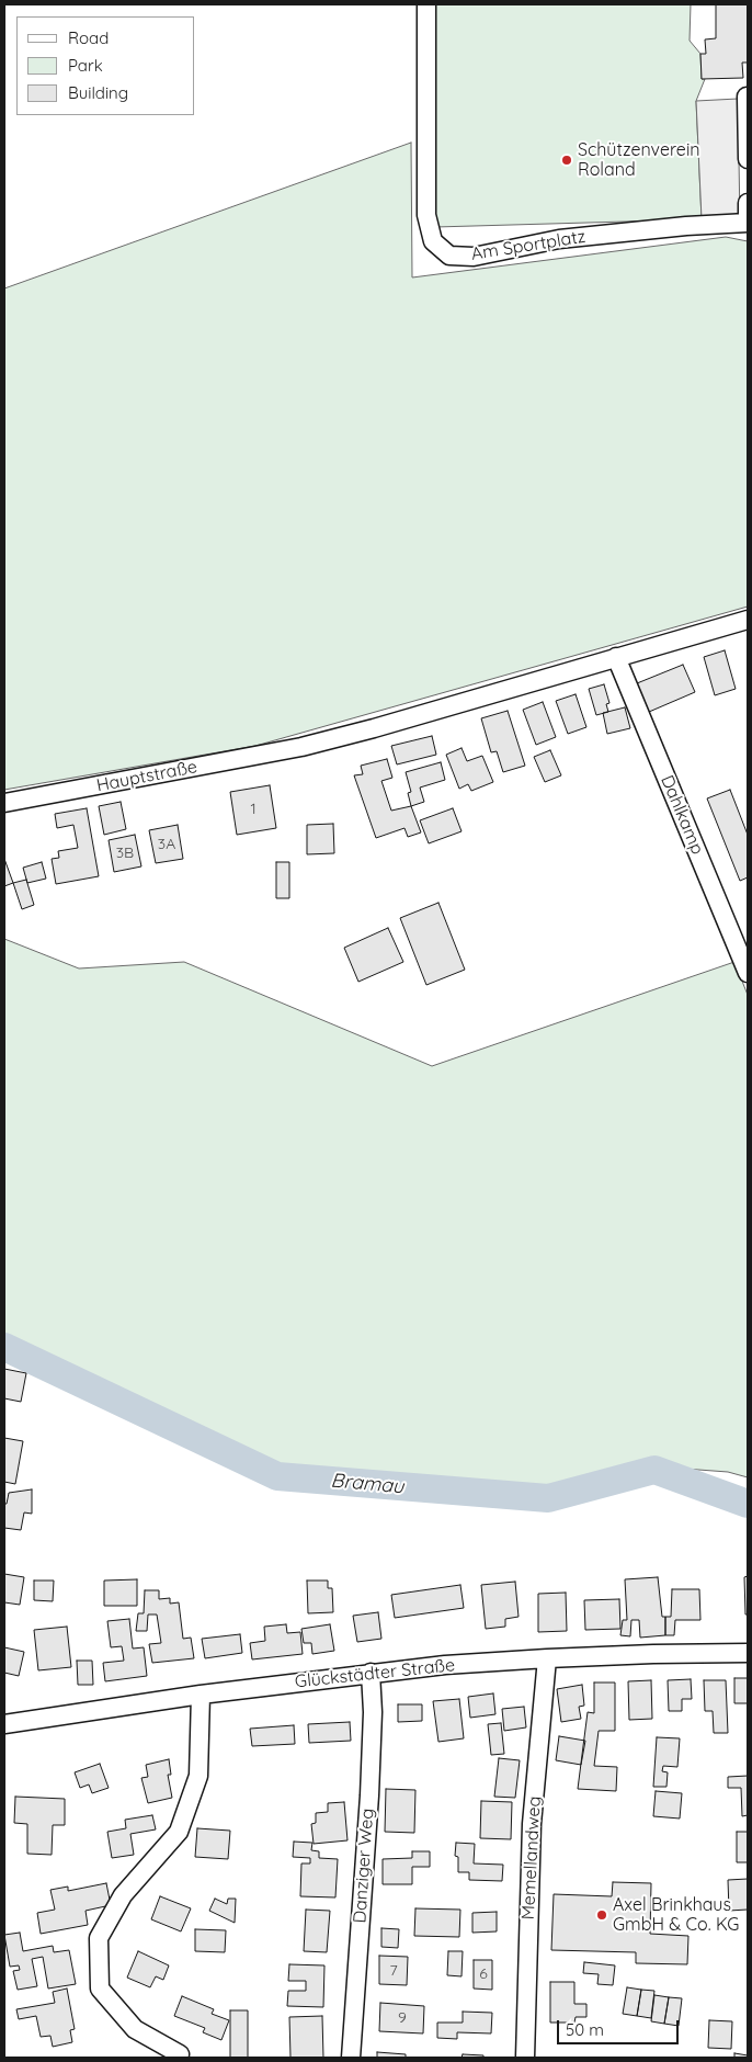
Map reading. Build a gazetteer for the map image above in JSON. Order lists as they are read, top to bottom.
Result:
{
  "streets": {
    "street": [
      "Am Sportplatz",
      "Hauptstraße",
      "Dahlkamp",
      "Glückstädter Straße",
      "Memellandweg",
      "Danziger Weg"
    ]
  },
  "crossings": [
    ["Hauptstraße", "Dahlkamp"],
    ["Glückstädter Straße", "Memellandweg"],
    ["Glückstädter Straße", "Danziger Weg"]
  ],
  "water": ["Bramau"],
  "places": ["Schützenverein Roland", "Axel Brinkhaus GmbH & Co. KG"],
  "house_numbers": [
    "1",
    "3A",
    "3B",
    "7",
    "6",
    "9"
  ],
  "legend": ["Road", "Park", "Building"],
  "scale_bar": "50 m"
}
